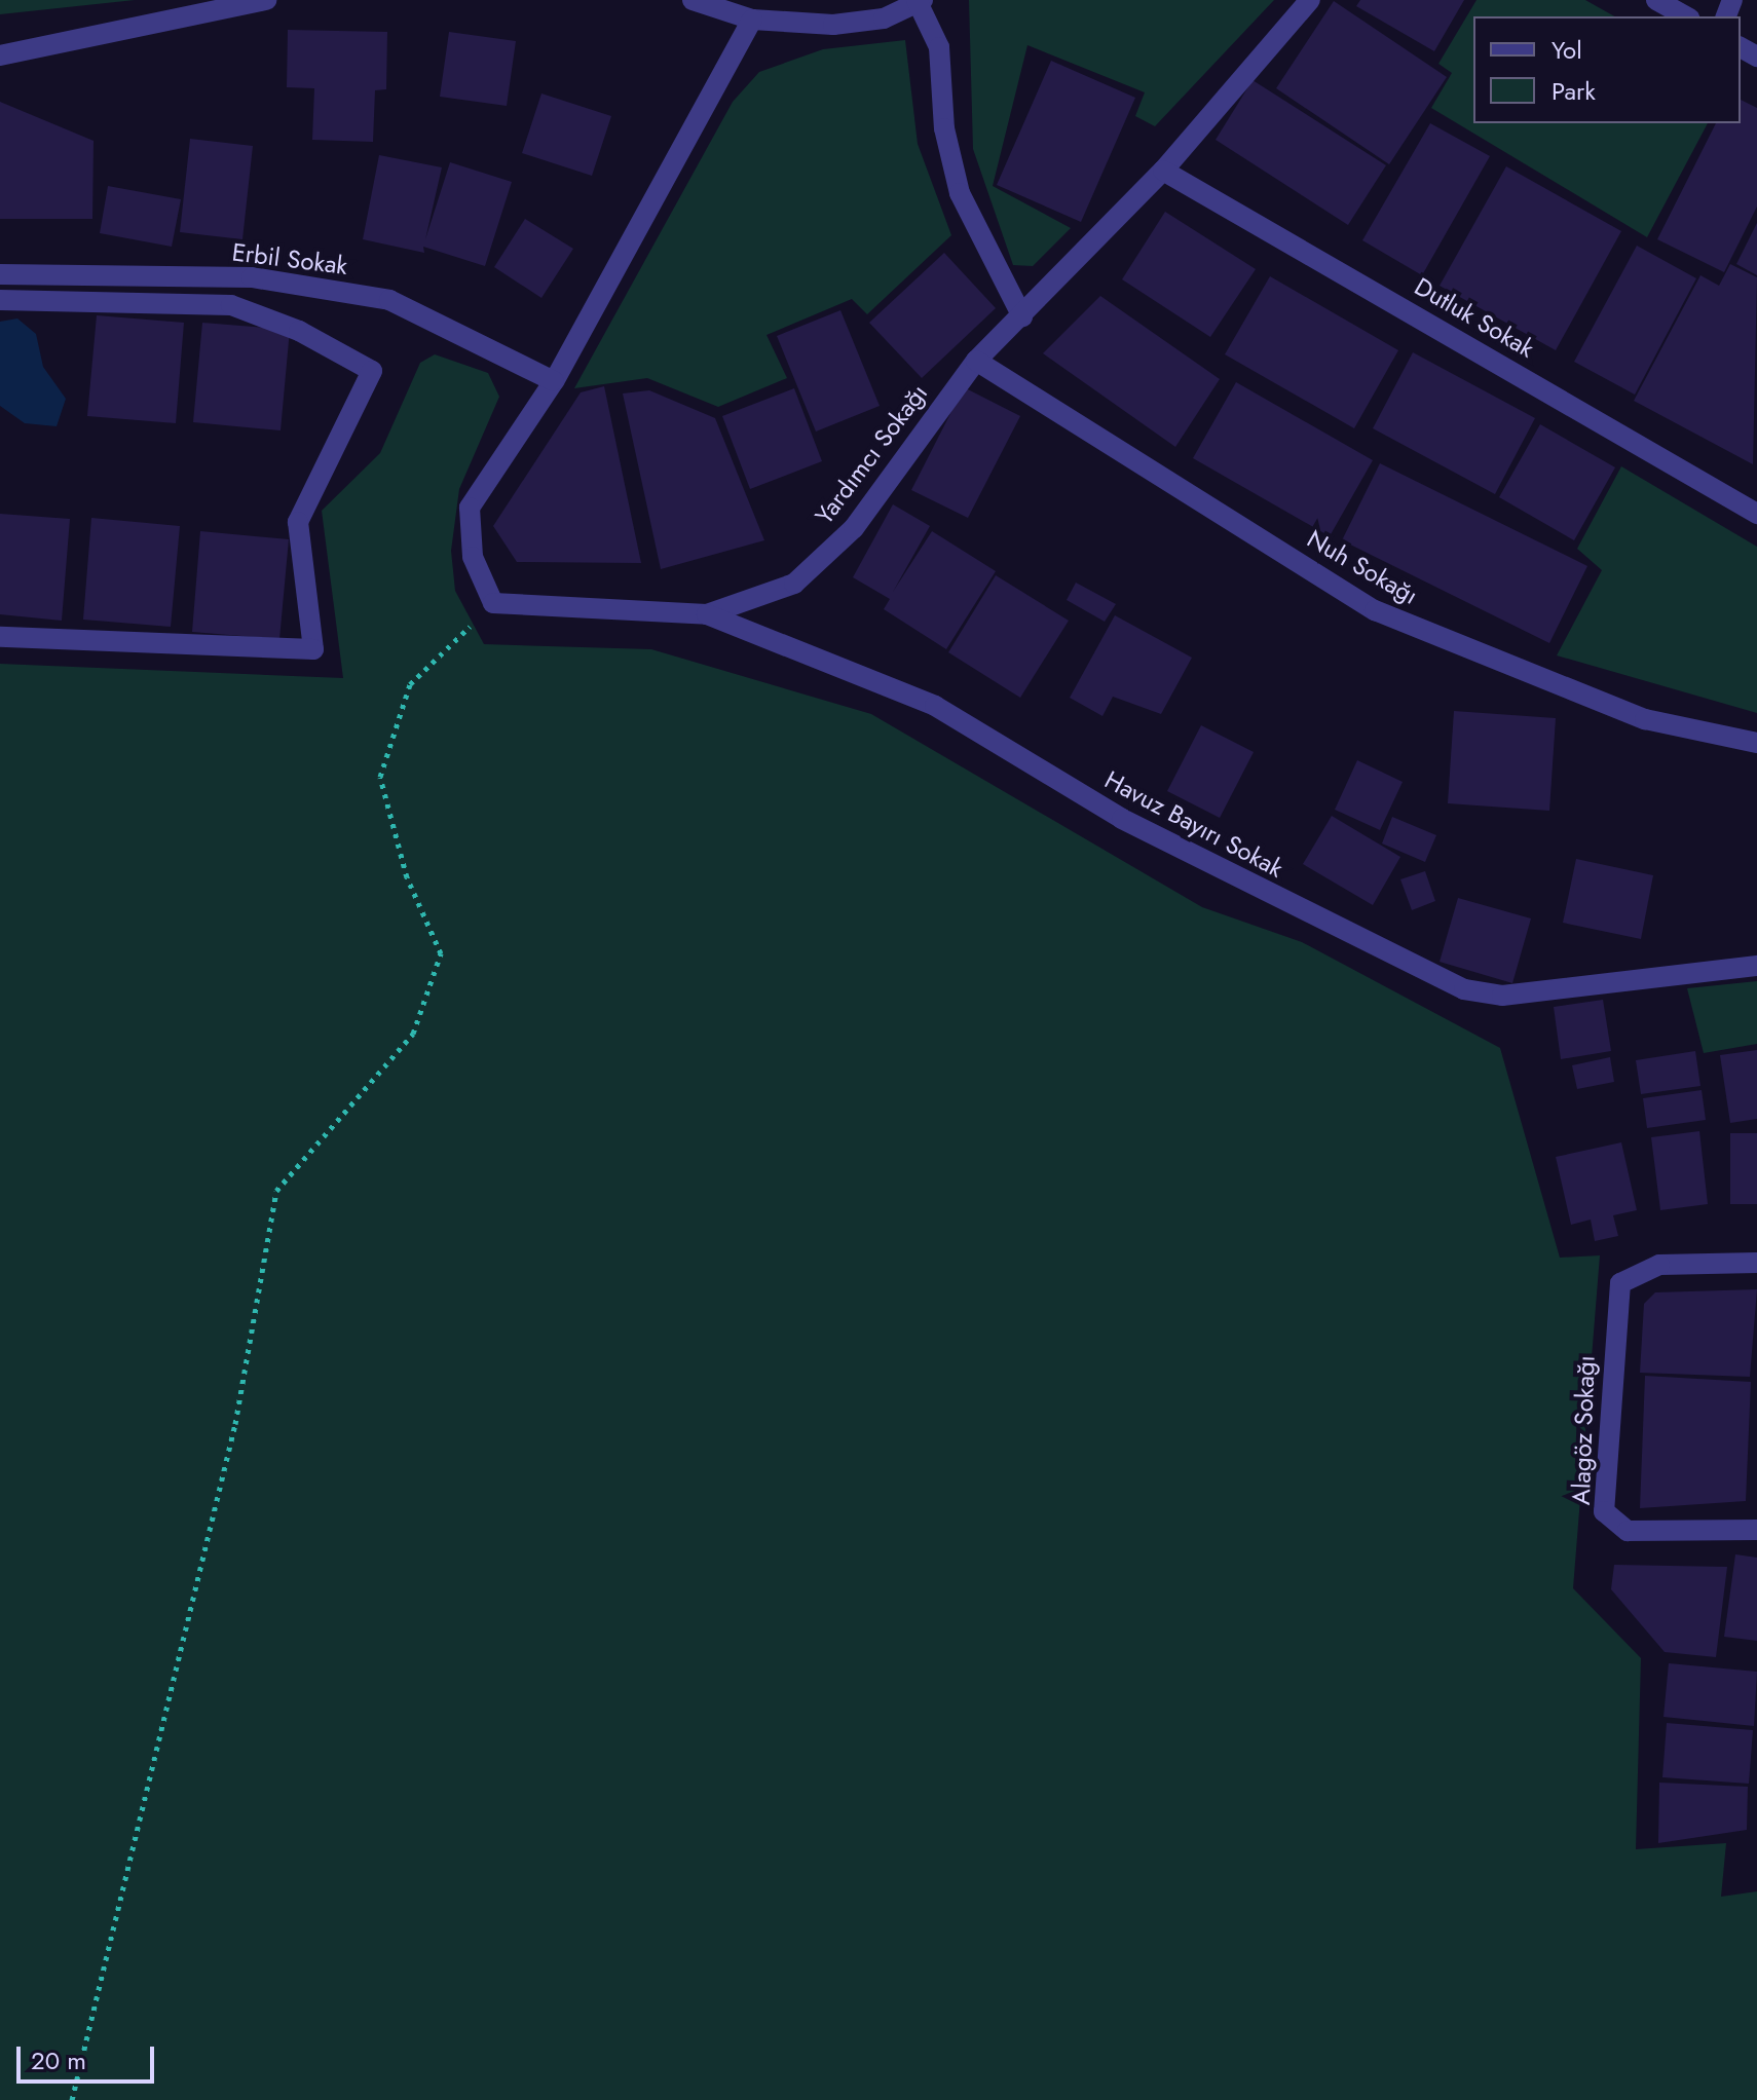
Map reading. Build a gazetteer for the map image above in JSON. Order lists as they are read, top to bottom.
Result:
{
  "streets": {
    "street": [
      "Erbil Sokak",
      "Dutluk Sokak",
      "Yardımcı Sokağı",
      "Nuh Sokağı",
      "Havuz Bayırı Sokak",
      "Alagöz Sokağı"
    ]
  },
  "crossings": [
    ["Dutluk Sokak", "Yardımcı Sokağı"],
    ["Yardımcı Sokağı", "Nuh Sokağı"],
    ["Yardımcı Sokağı", "Havuz Bayırı Sokak"]
  ],
  "legend": ["Yol", "Park"],
  "scale_bar": "20 m"
}
